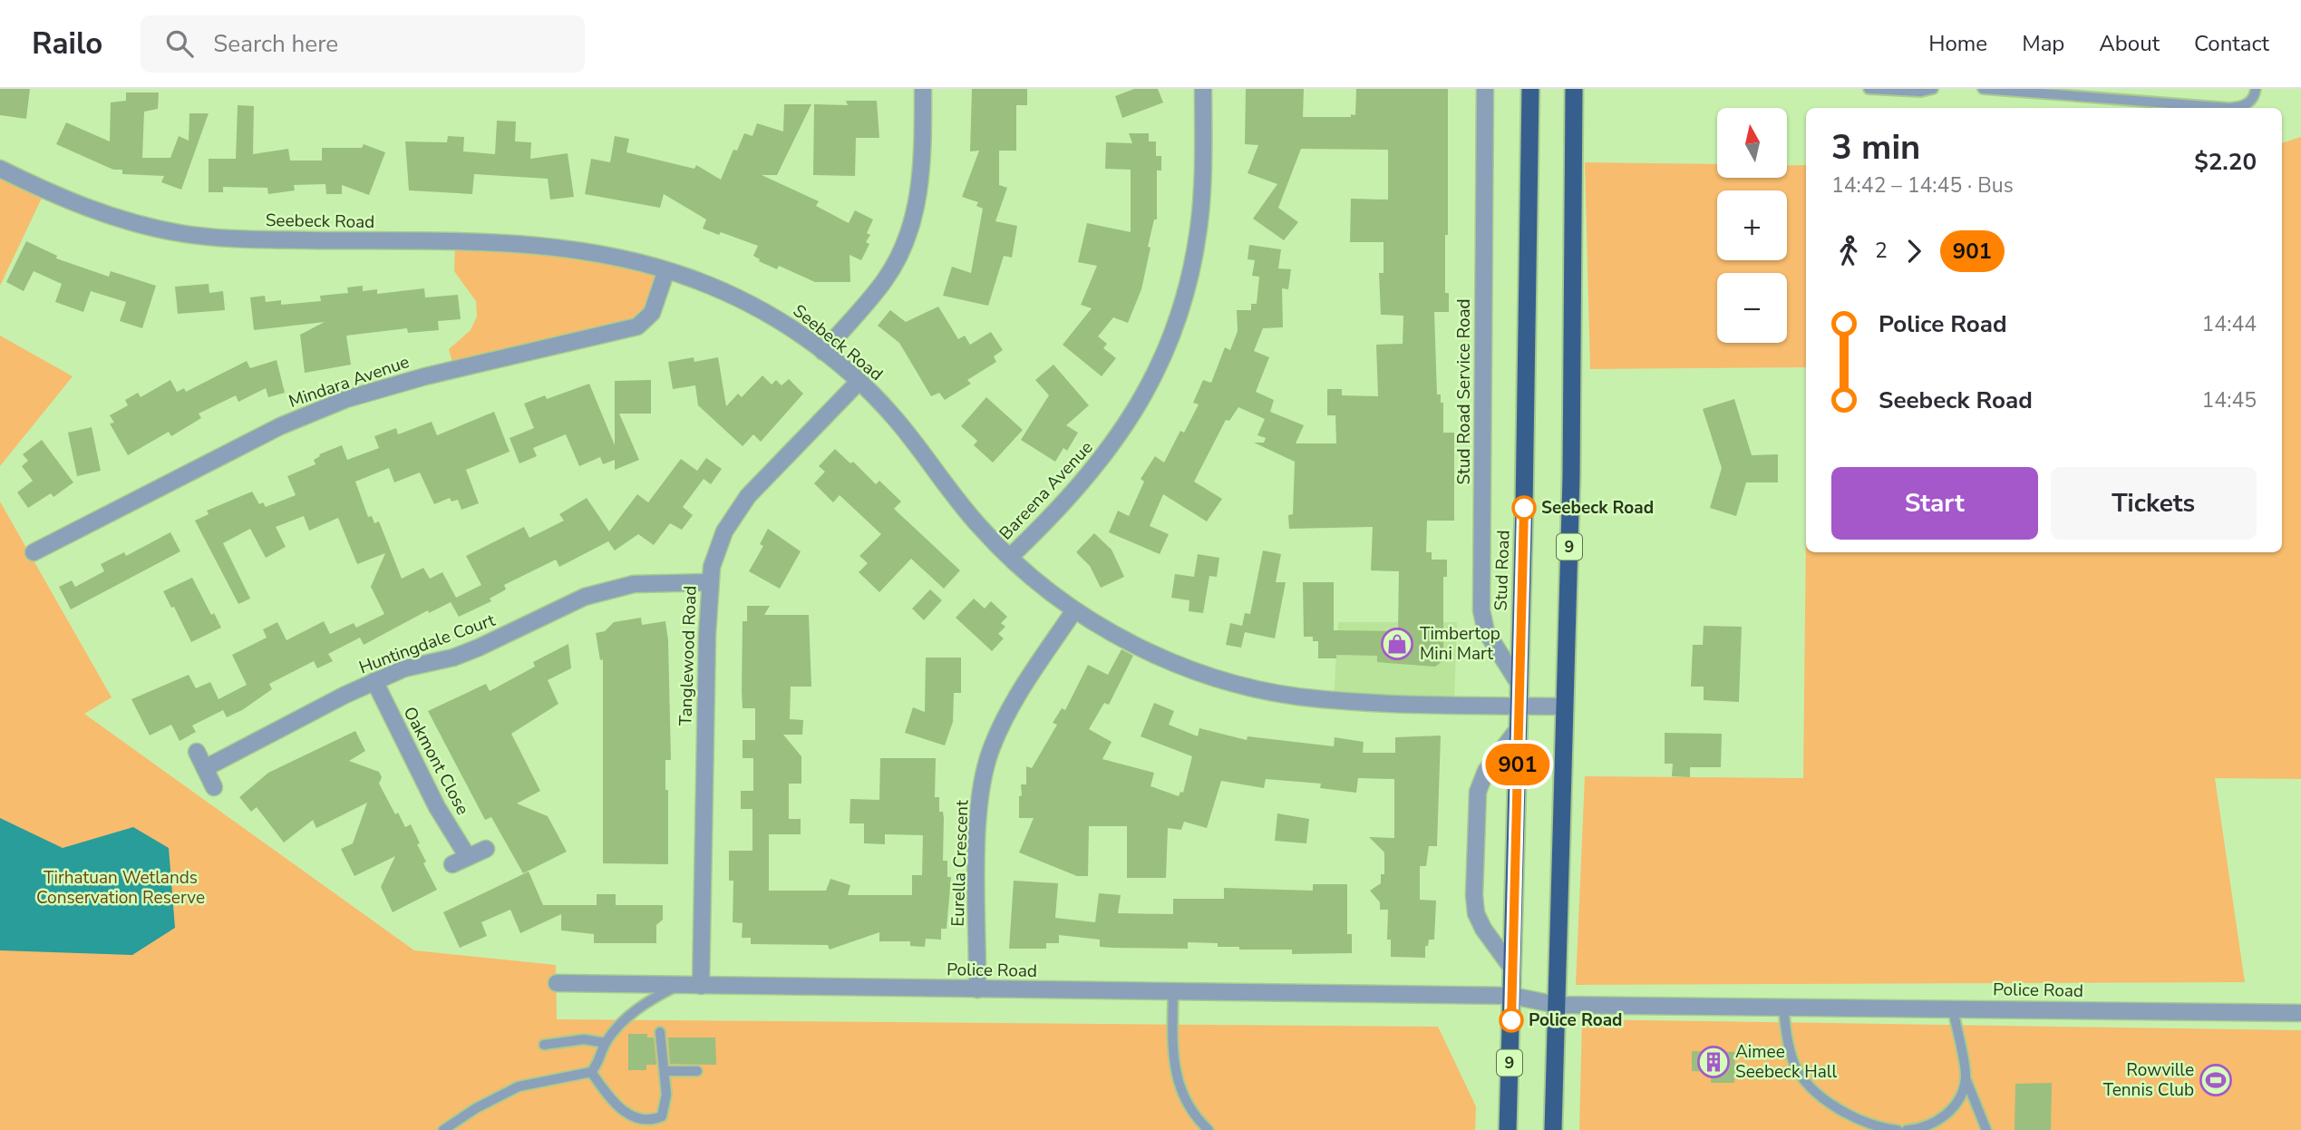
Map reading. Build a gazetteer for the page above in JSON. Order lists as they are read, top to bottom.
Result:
{
  "streets": {
    "highway": ["9", "Stud Road"],
    "street": [
      "Seebeck Road",
      "Mindara Avenue",
      "Stud Road Service Road",
      "Bareena Avenue",
      "Huntingdale Court",
      "Tanglewood Road",
      "Oakmont Close",
      "Eurella Crescent",
      "Police Road"
    ]
  },
  "crossings": [
    ["Seebeck Road", "Mindara Avenue"],
    ["Seebeck Road", "Bareena Avenue"],
    ["Seebeck Road", "9"],
    ["Seebeck Road", "Stud Road"],
    ["Seebeck Road", "Tanglewood Road"],
    ["Seebeck Road", "Eurella Crescent"],
    ["Stud Road Service Road", "Stud Road"],
    ["9", "Police Road"],
    ["Stud Road", "Police Road"],
    ["Huntingdale Court", "Tanglewood Road"],
    ["Huntingdale Court", "Oakmont Close"],
    ["Tanglewood Road", "Police Road"],
    ["Eurella Crescent", "Police Road"]
  ],
  "parks": ["Tirhatuan Wetlands Conservation Reserve"],
  "places": {
    "other": ["Seebeck Road", "Police Road"],
    "shop": ["Timbertop Mini Mart"],
    "building": ["Aimee Seebeck Hall"],
    "sports": ["Rowville Tennis Club"]
  },
  "lines": ["bus line 901"],
  "north": "top",
  "page": {
    "header": "Railo",
    "search": "Search here",
    "nav": [
      "Home",
      "Map",
      "About",
      "Contact"
    ],
    "on_map": "901",
    "map_buttons": ["+", "−"],
    "heading": ["3 min", "14:42 – 14:45 · Bus", "$2.20"],
    "legs": ["2", "901"],
    "list": [
      {
        "name": "Police Road",
        "value": "14:44"
      },
      {
        "name": "Seebeck Road",
        "value": "14:45"
      }
    ],
    "buttons": ["Start", "Tickets"]
  }
}
